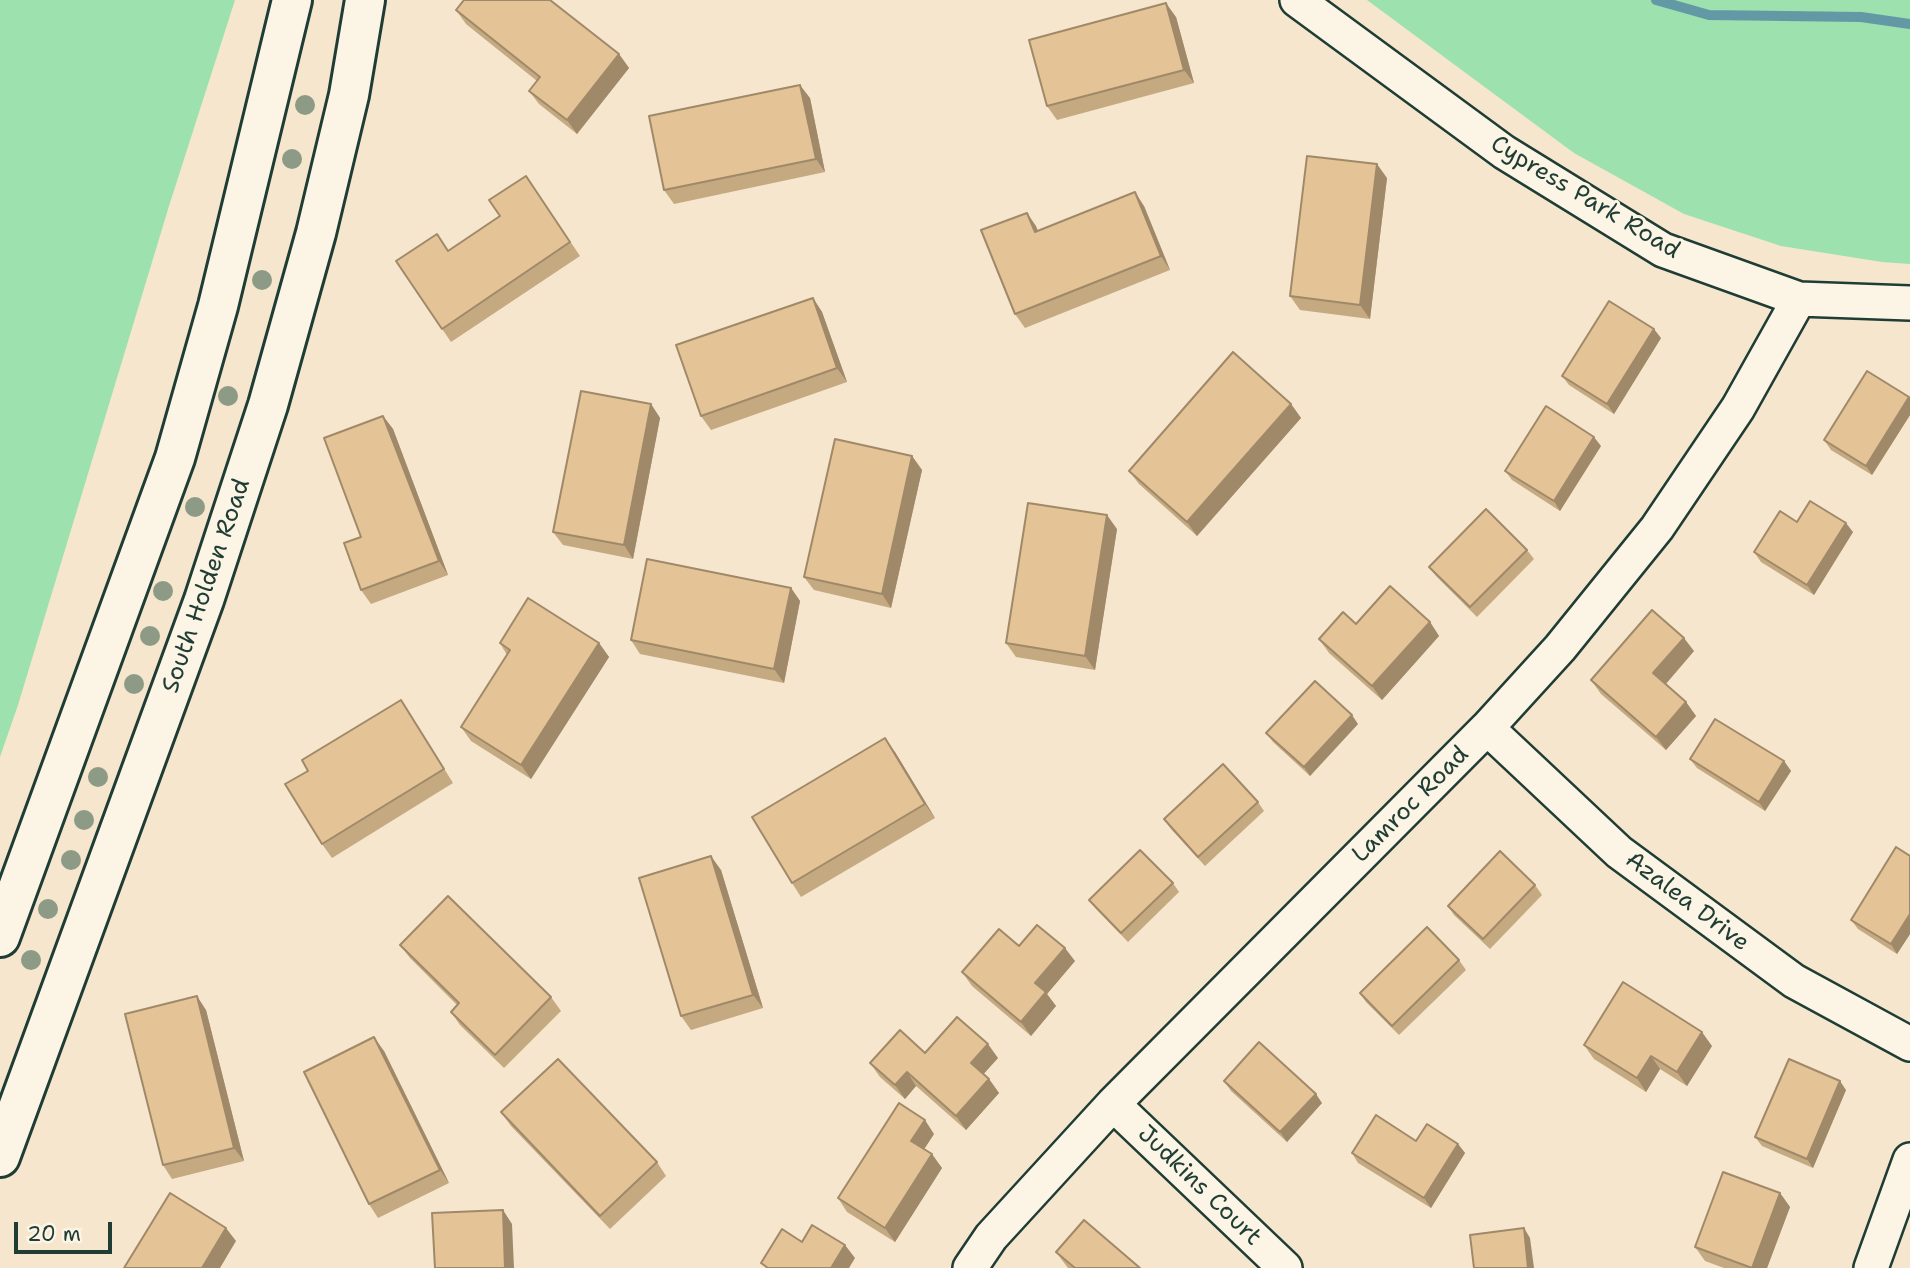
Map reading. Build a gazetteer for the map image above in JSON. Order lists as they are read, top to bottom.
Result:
{
  "streets": {
    "main road": ["South Holden Road"],
    "street": [
      "Cypress Park Road",
      "Lamroc Road",
      "Azalea Drive",
      "Judkins Court"
    ]
  },
  "crossings": [
    ["Cypress Park Road", "Lamroc Road"],
    ["Lamroc Road", "Azalea Drive"],
    ["Lamroc Road", "Judkins Court"]
  ],
  "scale_bar": "20 m"
}
